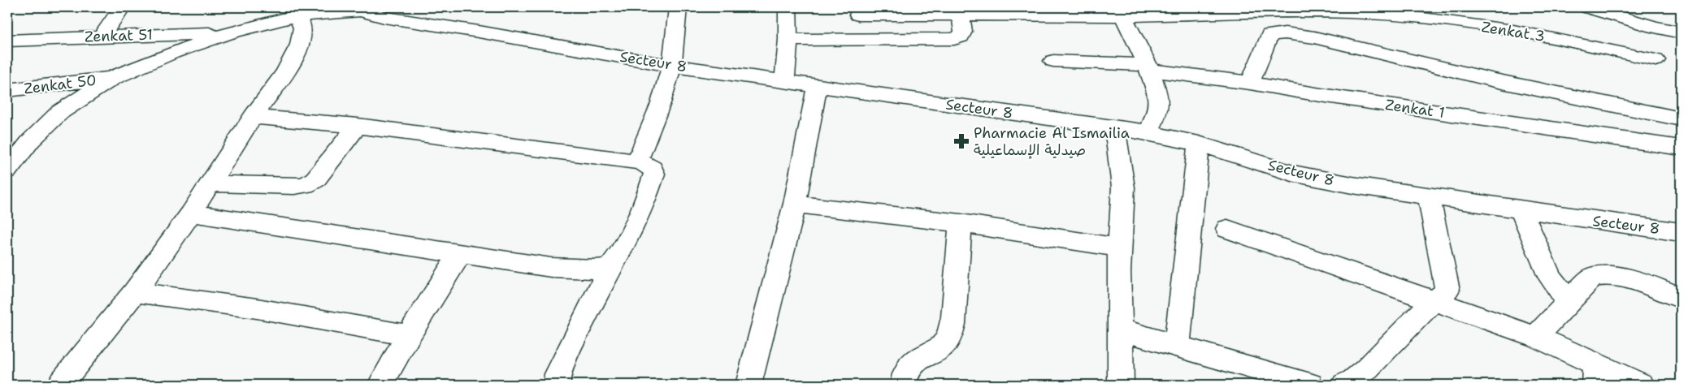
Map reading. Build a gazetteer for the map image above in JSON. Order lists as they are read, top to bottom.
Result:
{
  "streets": {
    "street": [
      "Zenkat 3",
      "Zenkat 51",
      "Secteur 8",
      "Zenkat 50",
      "Zenkat 1"
    ]
  },
  "crossings": [
    ["Zenkat 51", "Secteur 8"]
  ],
  "places": {
    "pharmacy": ["Pharmacie Al Ismailia صيدلية الإسماعيلية"]
  }
}
